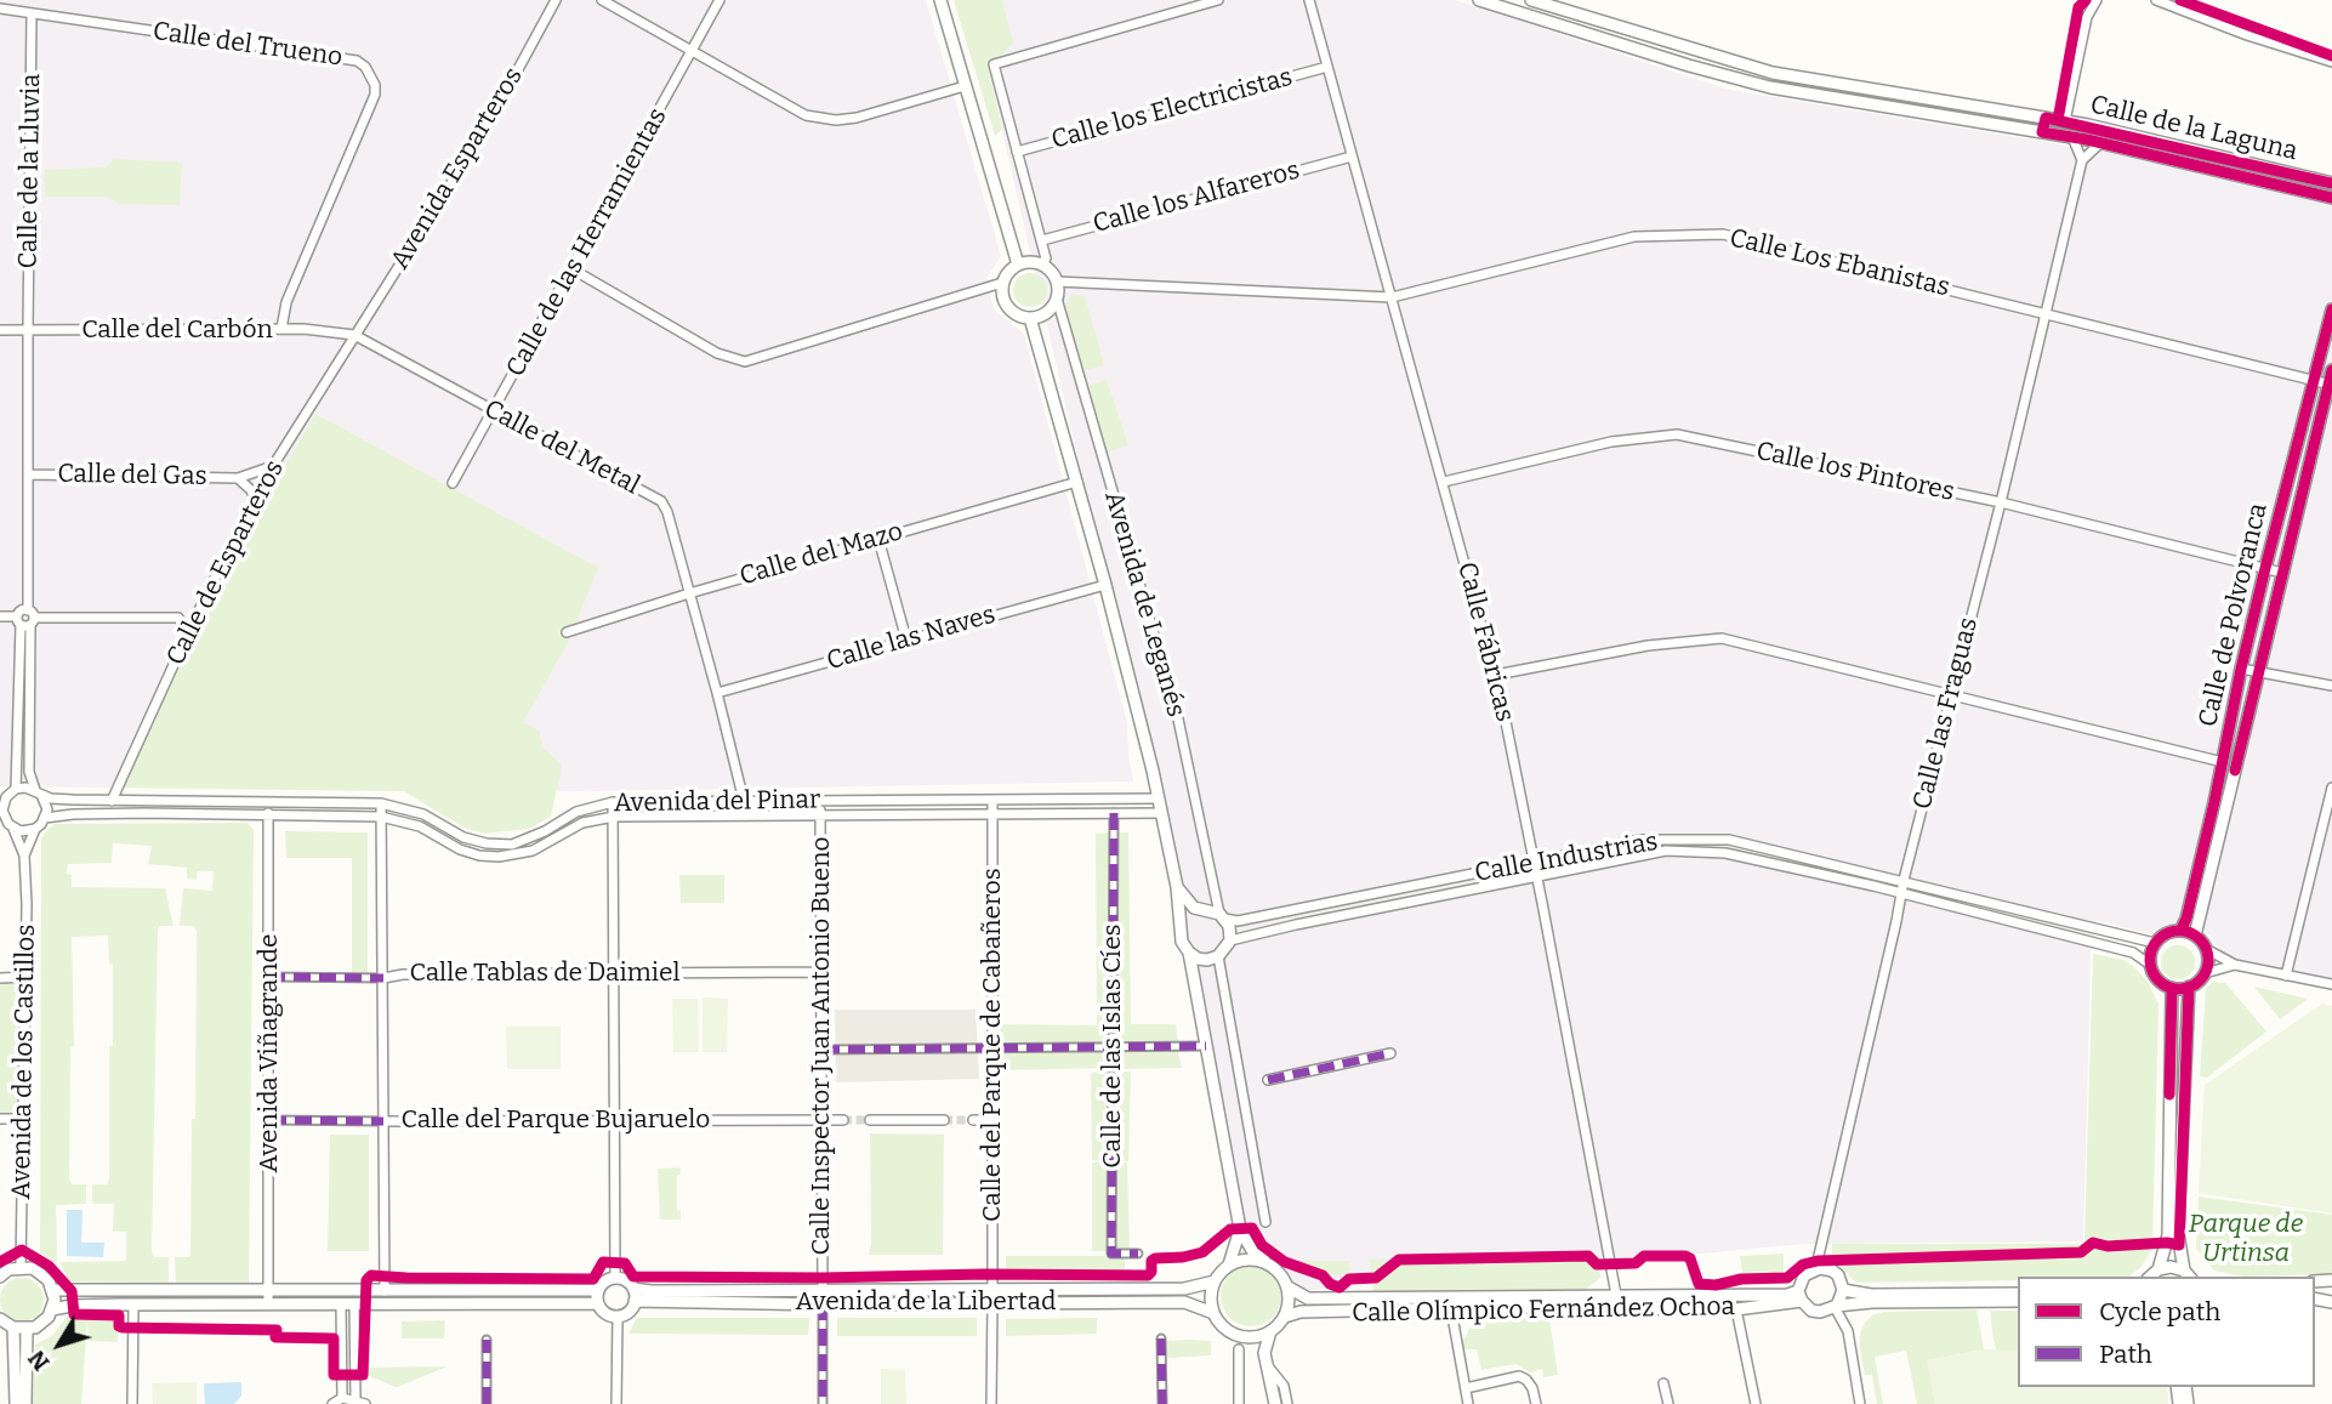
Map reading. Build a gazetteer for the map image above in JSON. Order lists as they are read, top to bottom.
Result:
{
  "streets": {
    "street": [
      "Calle del Trueno",
      "Calle los Electricistas",
      "Calle de la Laguna",
      "Avenida Esparteros",
      "Calle de la Lluvia",
      "Calle los Alfareros",
      "Calle de las Herramientas",
      "Calle Los Ebanistas",
      "Calle del Carbón",
      "Calle del Metal",
      "Calle los Pintores",
      "Calle del Gas",
      "Calle del Mazo",
      "Calle de Esparteros",
      "Avenida de Leganés",
      "Calle de Polvoranca",
      "Calle las Naves",
      "Calle Fábricas",
      "Calle las Fraguas",
      "Avenida del Pinar",
      "Calle Industrias",
      "Calle Tablas de Daimiel",
      "Calle del Parque de Cabañeros",
      "Calle Inspector Juan Antonio Bueno",
      "Calle de las Islas Cíes",
      "Avenida Viñagrande",
      "Avenida de los Castillos",
      "Calle del Parque Bujaruelo",
      "Avenida de la Libertad",
      "Calle Olímpico Fernández Ochoa"
    ]
  },
  "crossings": [
    ["Calle del Trueno", "Calle de la Lluvia"],
    ["Calle del Trueno", "Calle del Carbón"],
    ["Calle los Electricistas", "Calle Fábricas"],
    ["Avenida Esparteros", "Calle del Carbón"],
    ["Avenida Esparteros", "Calle del Metal"],
    ["Avenida Esparteros", "Calle de Esparteros"],
    ["Calle de la Lluvia", "Calle del Carbón"],
    ["Calle los Alfareros", "Calle Fábricas"],
    ["Calle de las Herramientas", "Calle del Metal"],
    ["Calle Los Ebanistas", "Avenida de Leganés"],
    ["Calle Los Ebanistas", "Calle de Polvoranca"],
    ["Calle Los Ebanistas", "Calle Fábricas"],
    ["Calle Los Ebanistas", "Calle las Fraguas"],
    ["Calle del Carbón", "Calle del Metal"],
    ["Calle del Carbón", "Calle de Esparteros"],
    ["Calle del Metal", "Calle del Mazo"],
    ["Calle del Metal", "Calle de Esparteros"],
    ["Calle del Metal", "Calle las Naves"],
    ["Calle del Metal", "Avenida del Pinar"],
    ["Calle los Pintores", "Calle de Polvoranca"],
    ["Calle los Pintores", "Calle Fábricas"],
    ["Calle los Pintores", "Calle las Fraguas"],
    ["Calle del Gas", "Calle de Esparteros"],
    ["Calle del Mazo", "Avenida de Leganés"],
    ["Calle de Esparteros", "Avenida del Pinar"],
    ["Avenida de Leganés", "Calle las Naves"],
    ["Avenida de Leganés", "Avenida del Pinar"],
    ["Avenida de Leganés", "Calle Industrias"],
    ["Calle de Polvoranca", "Calle Industrias"],
    ["Calle Fábricas", "Calle Industrias"],
    ["Calle Fábricas", "Calle Olímpico Fernández Ochoa"],
    ["Calle las Fraguas", "Calle Industrias"],
    ["Calle las Fraguas", "Calle Olímpico Fernández Ochoa"],
    ["Avenida del Pinar", "Calle del Parque de Cabañeros"],
    ["Avenida del Pinar", "Calle Inspector Juan Antonio Bueno"],
    ["Avenida del Pinar", "Calle de las Islas Cíes"],
    ["Avenida del Pinar", "Avenida Viñagrande"],
    ["Avenida del Pinar", "Avenida de los Castillos"],
    ["Calle Tablas de Daimiel", "Calle Inspector Juan Antonio Bueno"],
    ["Calle Tablas de Daimiel", "Avenida Viñagrande"],
    ["Calle del Parque de Cabañeros", "Avenida de la Libertad"],
    ["Calle Inspector Juan Antonio Bueno", "Calle del Parque Bujaruelo"],
    ["Calle Inspector Juan Antonio Bueno", "Avenida de la Libertad"],
    ["Avenida Viñagrande", "Calle del Parque Bujaruelo"],
    ["Avenida de la Libertad", "Calle Olímpico Fernández Ochoa"]
  ],
  "parks": ["Parque de Urtinsa"],
  "legend": ["Cycle path", "Path"],
  "north": "bottom left"
}
